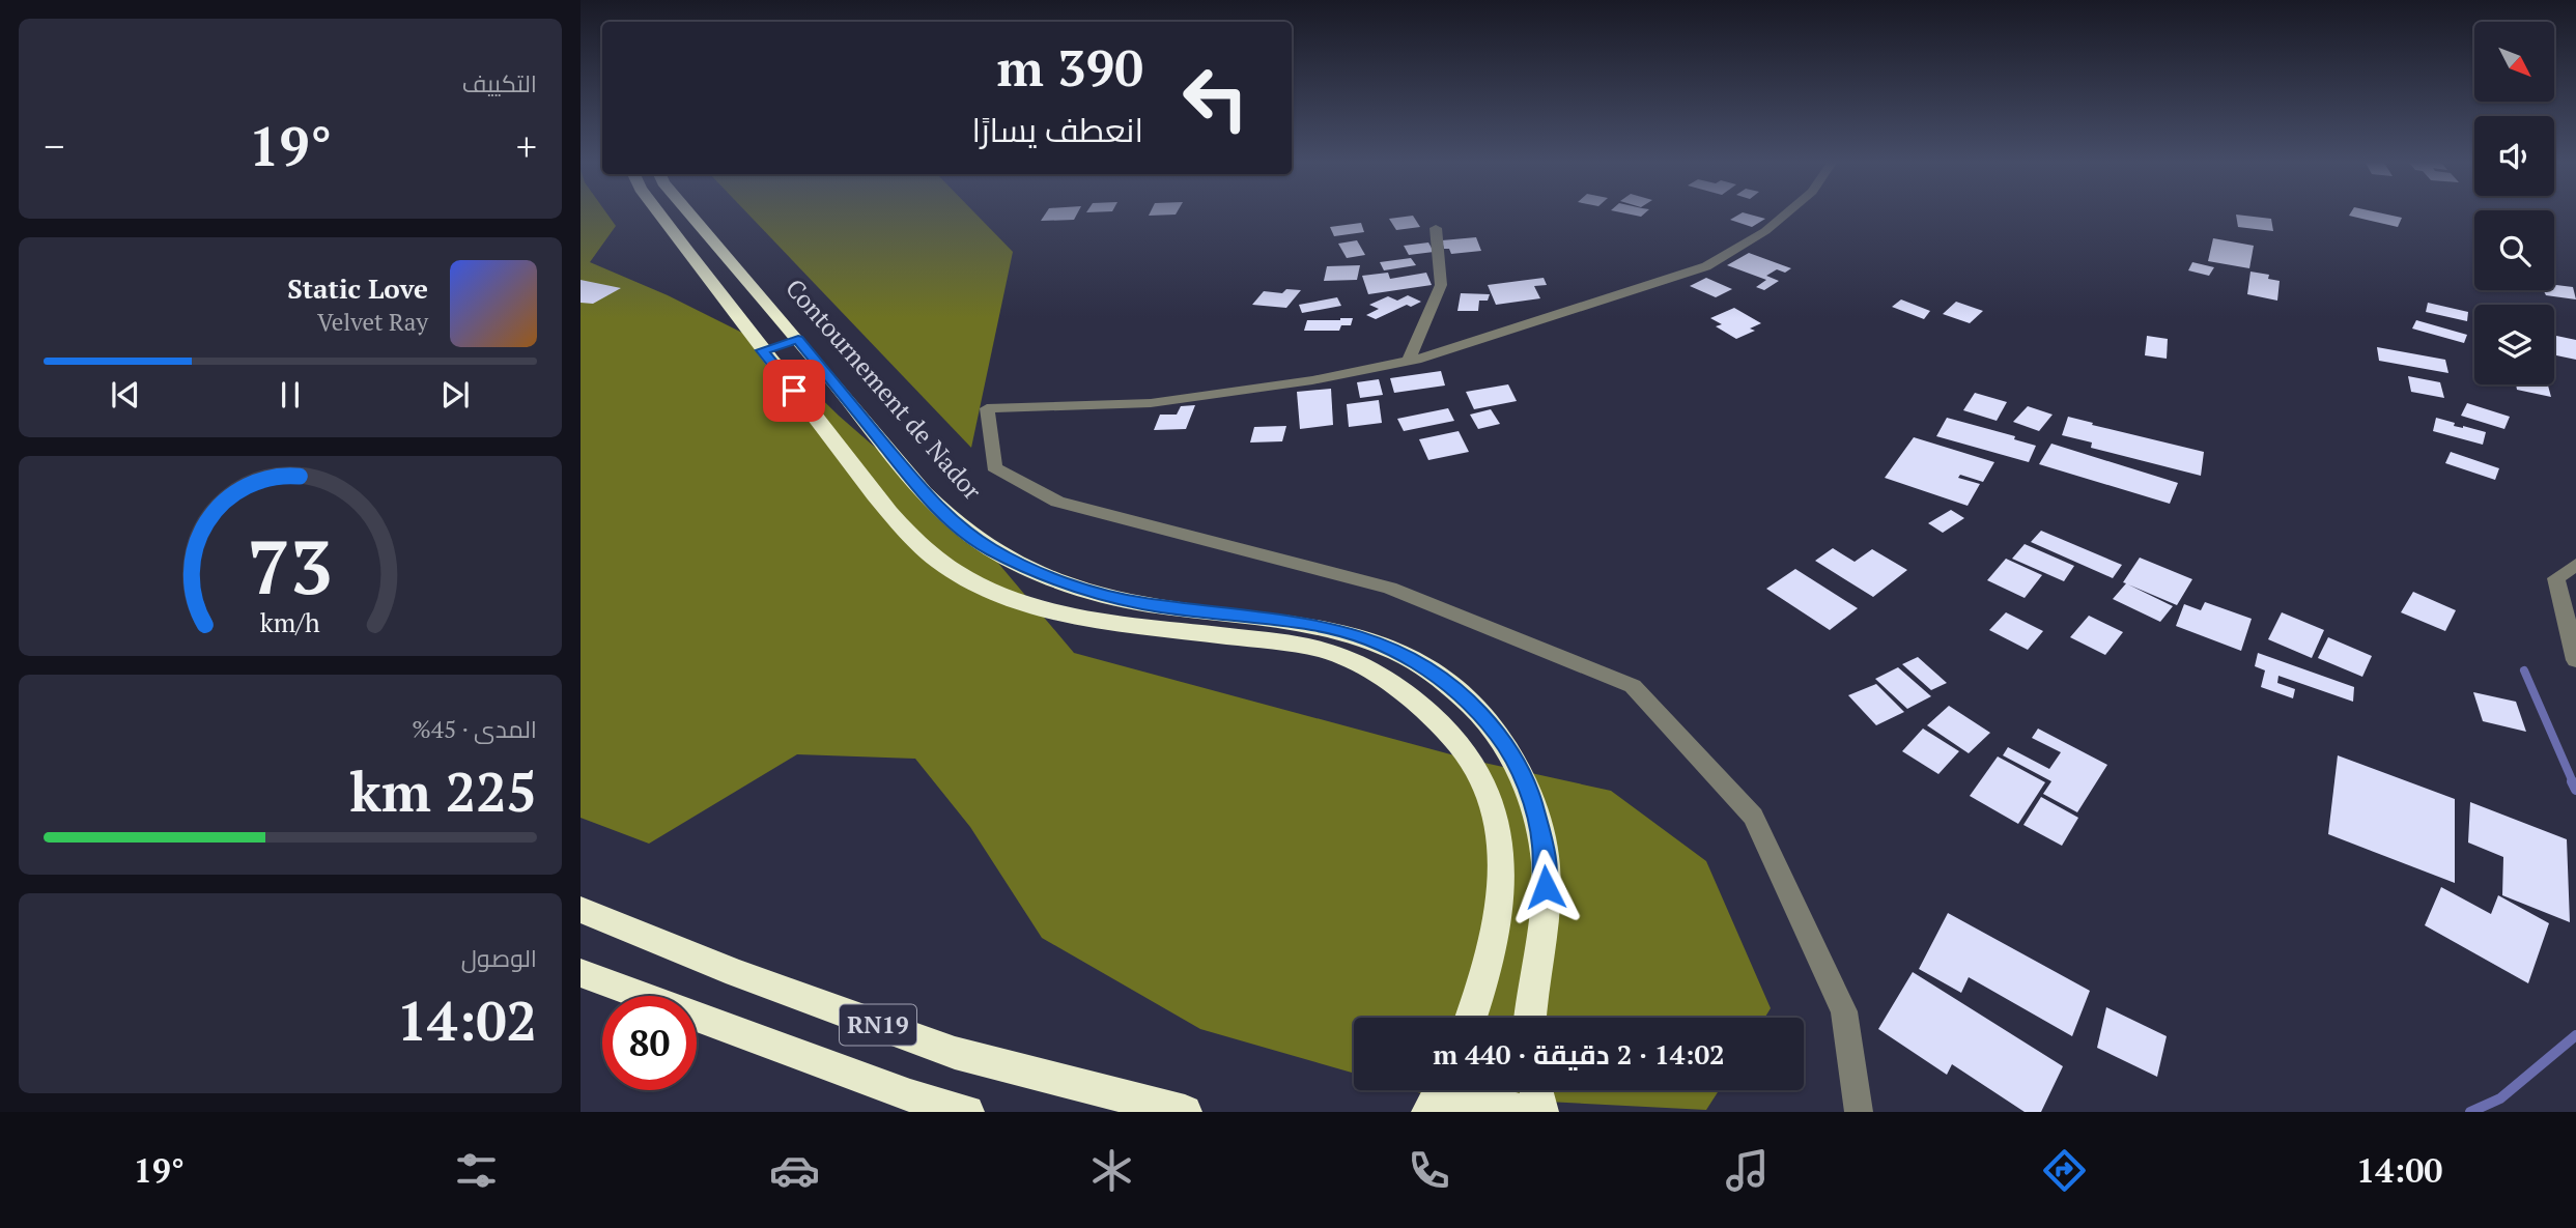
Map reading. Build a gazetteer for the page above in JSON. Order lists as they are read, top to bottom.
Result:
{
  "streets": {
    "highway": ["Contournement de Nador", "RN19"]
  },
  "north": "bottom right",
  "page": {
    "tile": [
      "التكييف",
      ["المدى · 45%", "225 km"],
      ["الوصول", "14:02"]
    ],
    "turn": ["390 m", "انعطف يسارًا"],
    "heat": ["−", "19°", "+"],
    "song": ["Static Love", "Velvet Ray"],
    "limit": "80",
    "trip": "14:02 · 2 دقيقة · 440 m",
    "tabs": ["14:00", "19°"],
    "gauge": ["73", "km/h"]
  }
}
